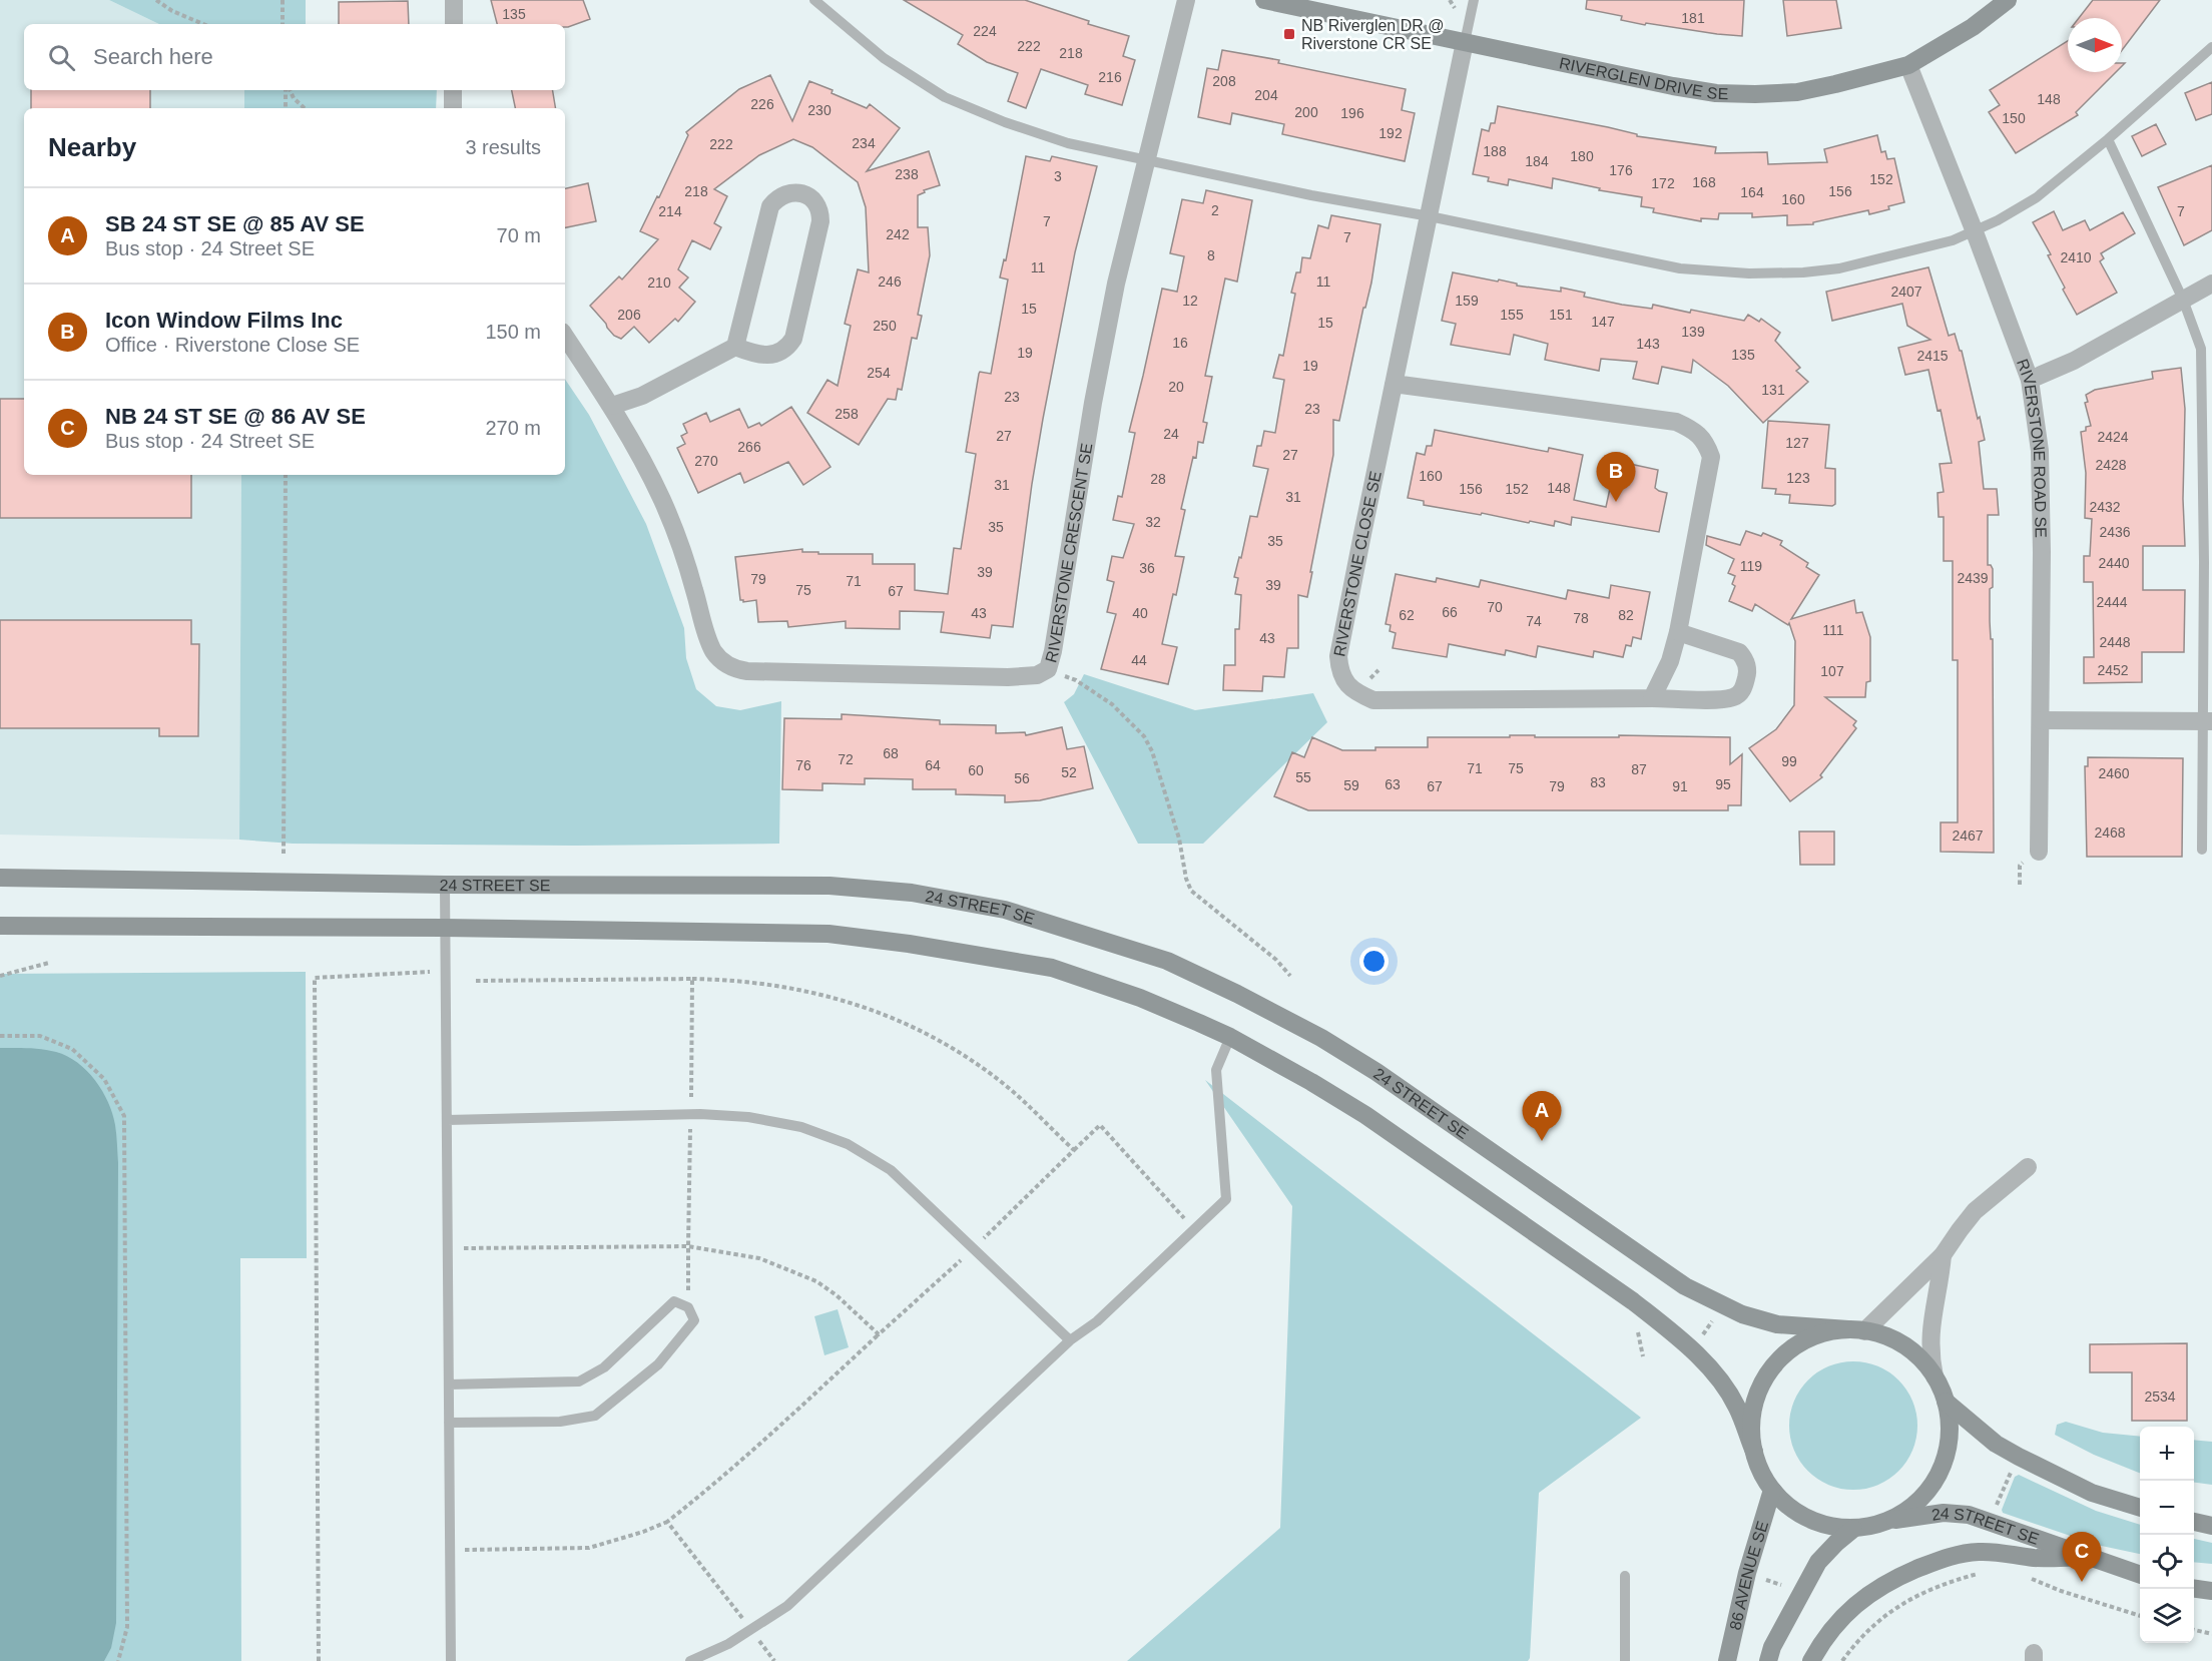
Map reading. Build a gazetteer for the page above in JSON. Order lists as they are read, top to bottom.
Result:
{
  "streets": {
    "main road": ["RIVERGLEN DRIVE SE", "24 STREET SE", "86 AVENUE SE"],
    "street": ["RIVERSTONE ROAD SE", "RIVERSTONE CRESCENT SE", "RIVERSTONE CLOSE SE"]
  },
  "crossings": [
    ["RIVERGLEN DRIVE SE", "RIVERSTONE ROAD SE"],
    ["RIVERGLEN DRIVE SE", "RIVERSTONE CLOSE SE"],
    ["24 STREET SE", "86 AVENUE SE"]
  ],
  "places": {
    "transit": ["NB Riverglen DR @ Riverstone CR SE"]
  },
  "house_numbers": [
    "135",
    "181",
    "224",
    "222",
    "218",
    "216",
    "208",
    "204",
    "148",
    "226",
    "230",
    "200",
    "196",
    "150",
    "192",
    "234",
    "222",
    "188",
    "180",
    "184",
    "176",
    "238",
    "3",
    "152",
    "168",
    "172",
    "218",
    "156",
    "164",
    "160",
    "2",
    "214",
    "7",
    "7",
    "242",
    "7",
    "8",
    "2410",
    "11",
    "246",
    "11",
    "210",
    "2407",
    "12",
    "159",
    "15",
    "206",
    "155",
    "151",
    "147",
    "15",
    "250",
    "139",
    "16",
    "143",
    "19",
    "135",
    "2415",
    "19",
    "254",
    "20",
    "131",
    "23",
    "23",
    "258",
    "24",
    "27",
    "2424",
    "127",
    "266",
    "27",
    "270",
    "2428",
    "160",
    "123",
    "28",
    "31",
    "148",
    "156",
    "152",
    "31",
    "2432",
    "32",
    "35",
    "2436",
    "35",
    "2440",
    "119",
    "36",
    "39",
    "2439",
    "79",
    "71",
    "39",
    "75",
    "67",
    "2444",
    "70",
    "66",
    "43",
    "40",
    "62",
    "82",
    "78",
    "74",
    "111",
    "43",
    "2448",
    "44",
    "2452",
    "107",
    "68",
    "72",
    "99",
    "76",
    "64",
    "71",
    "75",
    "87",
    "60",
    "52",
    "2460",
    "55",
    "56",
    "83",
    "63",
    "95",
    "59",
    "67",
    "79",
    "91",
    "2468",
    "2467",
    "2534"
  ],
  "north": "right",
  "page": {
    "search": "Search here",
    "heading": ["Nearby", "3 results"],
    "list": [
      {
        "mark": "A",
        "name": "SB 24 ST SE @ 85 AV SE",
        "note": "Bus stop · 24 Street SE",
        "value": "70 m"
      },
      {
        "mark": "B",
        "name": "Icon Window Films Inc",
        "note": "Office · Riverstone Close SE",
        "value": "150 m"
      },
      {
        "mark": "C",
        "name": "NB 24 ST SE @ 86 AV SE",
        "note": "Bus stop · 24 Street SE",
        "value": "270 m"
      }
    ],
    "pins": ["B", "A", "C"],
    "map_buttons": ["+", "−"]
  }
}
